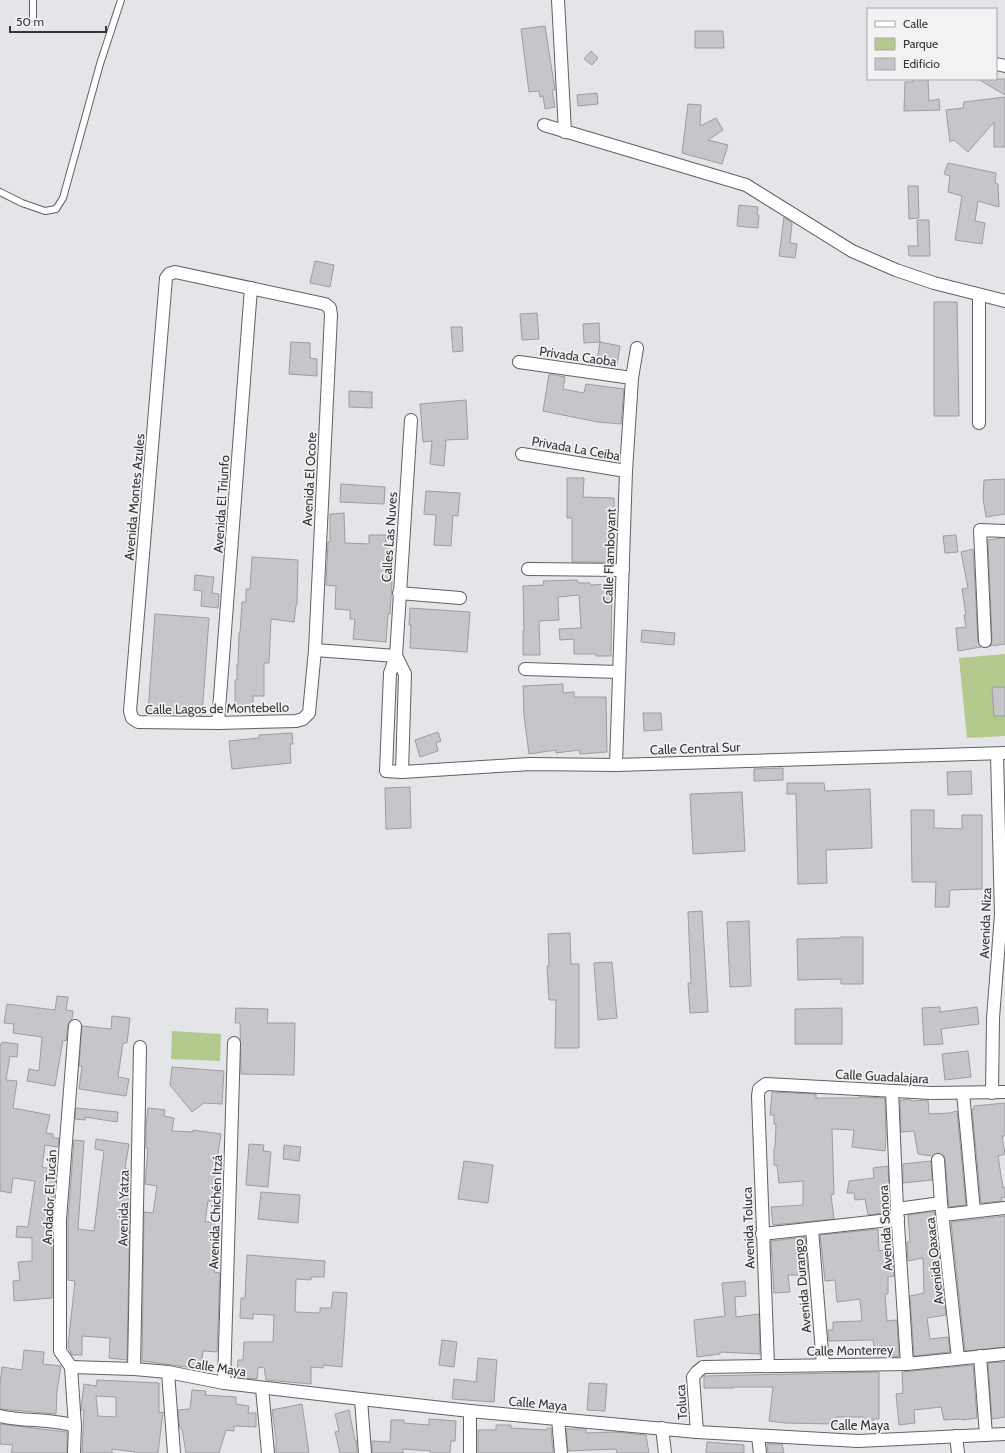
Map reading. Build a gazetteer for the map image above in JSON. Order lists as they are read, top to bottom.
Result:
{
  "streets": {
    "street": [
      "Privada Caoba",
      "Privada La Ceiba",
      "Avenida El Ocote",
      "Avenida Montes Azules",
      "Avenida El Triunfo",
      "Calles Las Nuves",
      "Calle Flamboyant",
      "Calle Lagos de Montebello",
      "Calle Central Sur",
      "Avenida Niza",
      "Calle Guadalajara",
      "Andador El Tucán",
      "Avenida Yatza",
      "Avenida Chichén Itzá",
      "Avenida Toluca",
      "Avenida Sonora",
      "Avenida Oaxaca",
      "Avenida Durango",
      "Calle Monterrey",
      "Calle Maya",
      "Toluca"
    ]
  },
  "crossings": [
    ["Privada Caoba", "Calle Flamboyant"],
    ["Privada La Ceiba", "Calle Flamboyant"],
    ["Avenida El Ocote", "Avenida Montes Azules"],
    ["Avenida El Ocote", "Avenida El Triunfo"],
    ["Avenida El Ocote", "Calle Lagos de Montebello"],
    ["Avenida Montes Azules", "Avenida El Triunfo"],
    ["Avenida Montes Azules", "Calle Lagos de Montebello"],
    ["Avenida El Triunfo", "Calle Lagos de Montebello"],
    ["Calles Las Nuves", "Calle Central Sur"],
    ["Calle Flamboyant", "Calle Central Sur"],
    ["Calle Central Sur", "Avenida Niza"],
    ["Avenida Niza", "Calle Guadalajara"],
    ["Calle Guadalajara", "Avenida Toluca"],
    ["Calle Guadalajara", "Avenida Sonora"],
    ["Andador El Tucán", "Calle Maya"],
    ["Avenida Yatza", "Calle Maya"],
    ["Avenida Chichén Itzá", "Calle Maya"],
    ["Avenida Toluca", "Calle Monterrey"],
    ["Avenida Sonora", "Calle Monterrey"],
    ["Avenida Oaxaca", "Calle Monterrey"],
    ["Avenida Durango", "Calle Monterrey"],
    ["Calle Monterrey", "Toluca"],
    ["Calle Maya", "Toluca"]
  ],
  "legend": ["Calle", "Parque", "Edificio"],
  "scale_bar": "50 m"
}
